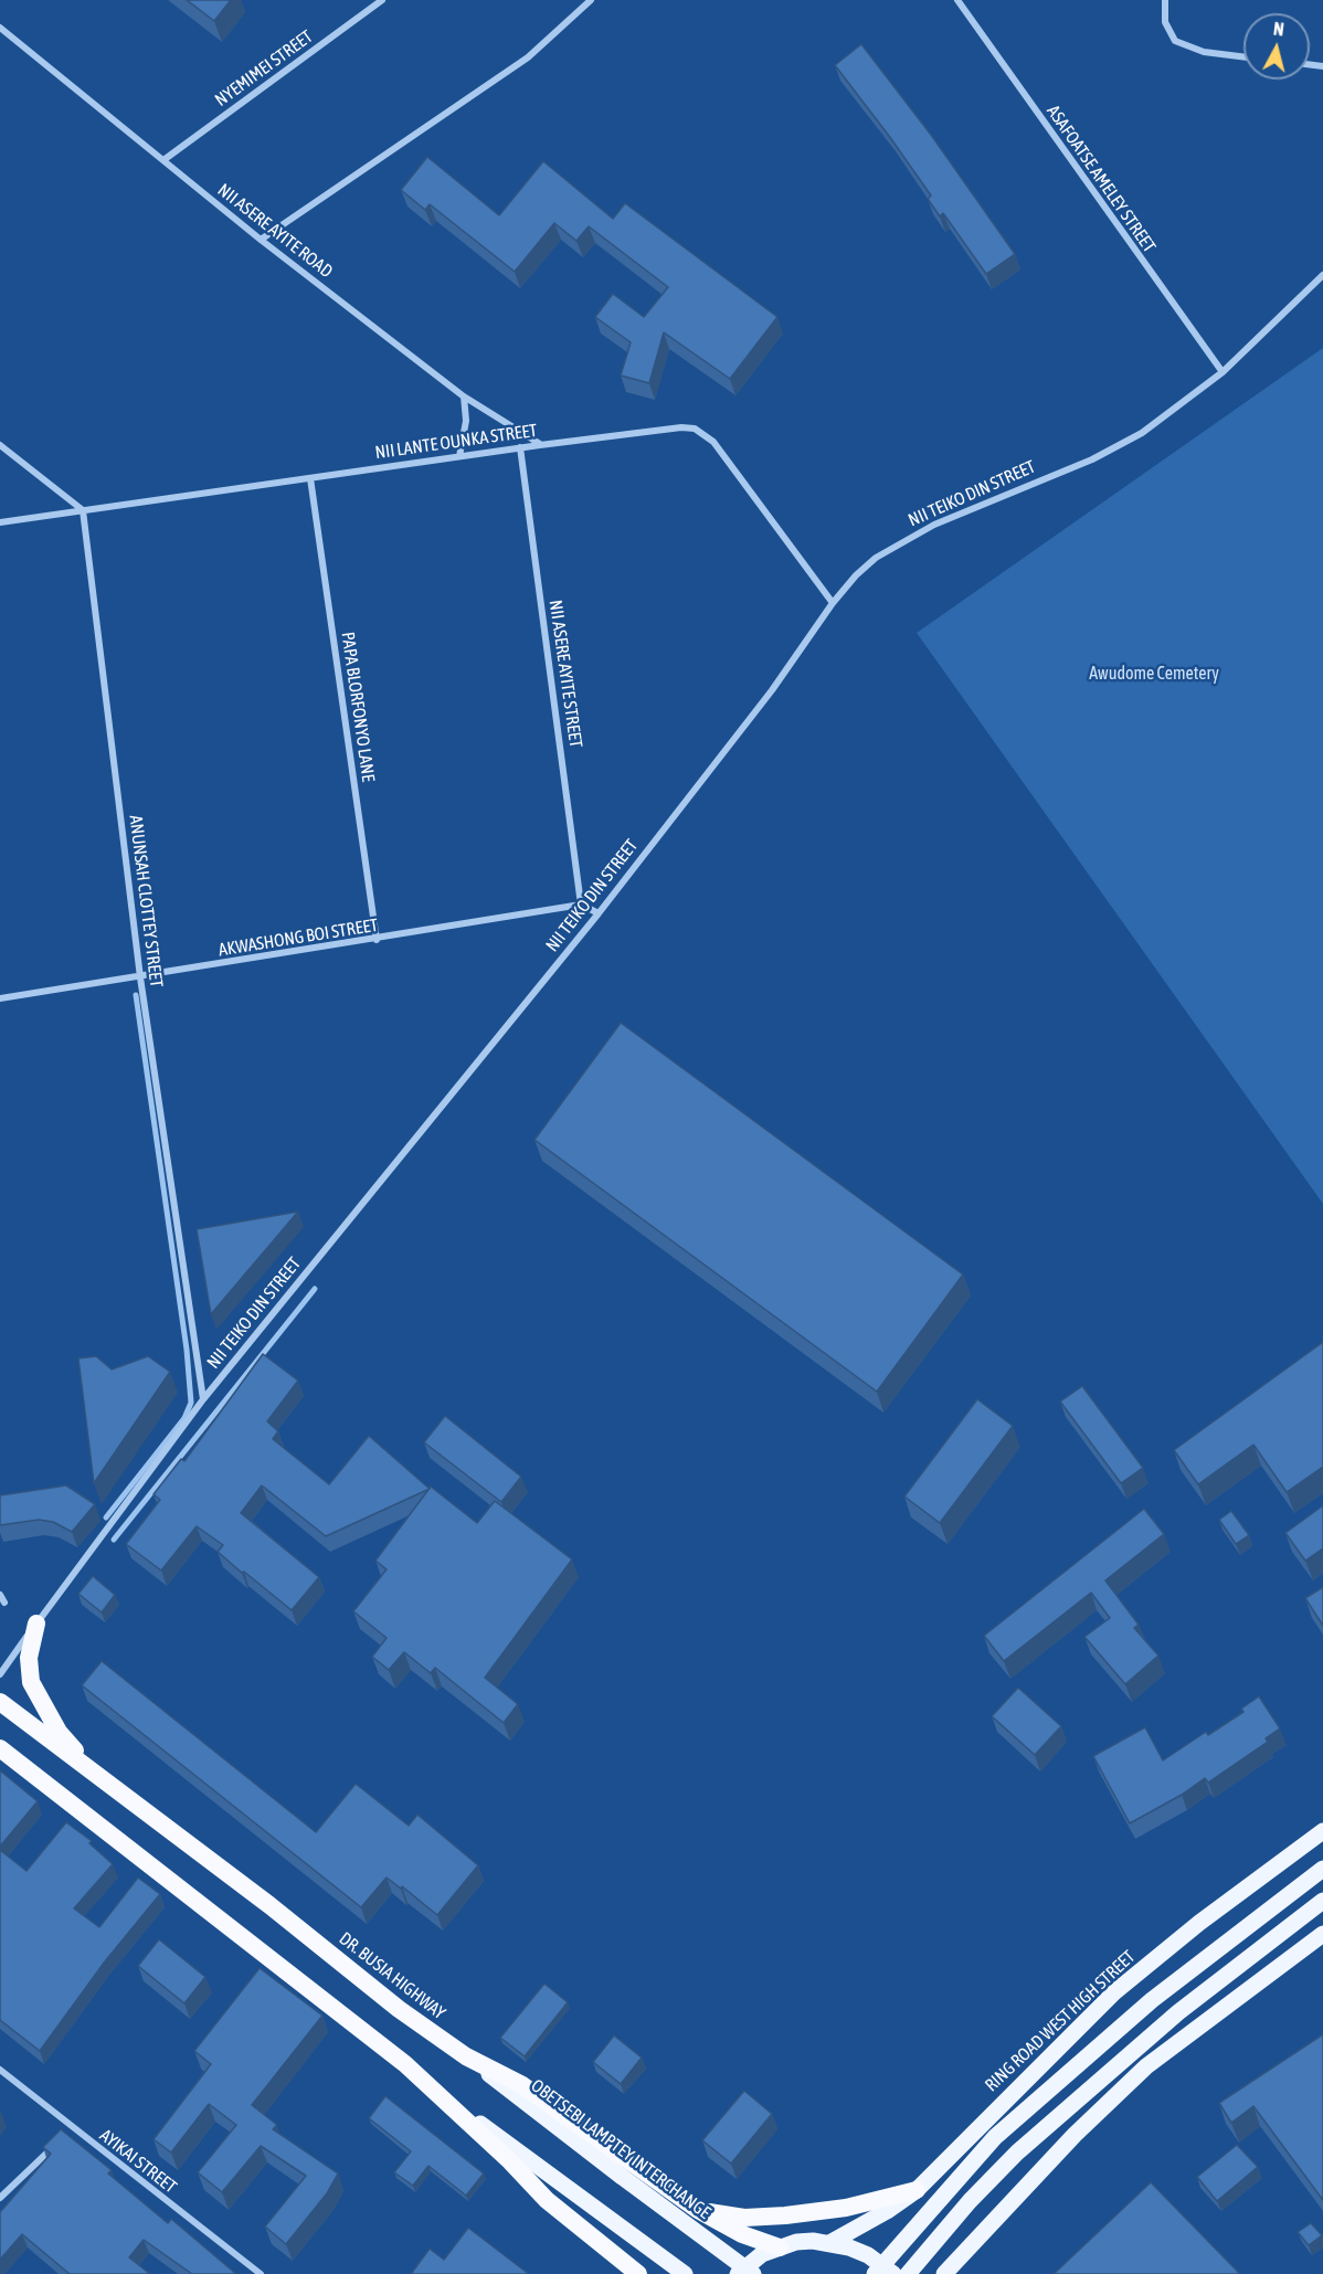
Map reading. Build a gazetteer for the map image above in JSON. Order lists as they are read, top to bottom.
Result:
{
  "streets": {
    "highway": ["DR. BUSIA HIGHWAY"],
    "main road": ["RING ROAD WEST HIGH STREET", "OBETSEBI LAMPTEY INTERCHANGE"],
    "street": [
      "NYEMIMEI STREET",
      "ASAFOATSE AMELEY STREET",
      "NII ASERE AYITE ROAD",
      "NII LANTE OUNKA STREET",
      "NII TEIKO DIN STREET",
      "NII ASERE AYITE STREET",
      "PAPA BLORFONYO LANE",
      "ANUNSAH CLOTTEY STREET",
      "AKWASHONG BOI STREET",
      "AYIKAI STREET"
    ]
  },
  "crossings": [
    ["NYEMIMEI STREET", "NII ASERE AYITE ROAD"],
    ["ASAFOATSE AMELEY STREET", "NII TEIKO DIN STREET"],
    ["NII ASERE AYITE ROAD", "NII LANTE OUNKA STREET"],
    ["NII LANTE OUNKA STREET", "NII TEIKO DIN STREET"],
    ["NII LANTE OUNKA STREET", "NII ASERE AYITE STREET"],
    ["NII LANTE OUNKA STREET", "PAPA BLORFONYO LANE"],
    ["NII LANTE OUNKA STREET", "ANUNSAH CLOTTEY STREET"],
    ["NII TEIKO DIN STREET", "ANUNSAH CLOTTEY STREET"],
    ["NII ASERE AYITE STREET", "AKWASHONG BOI STREET"],
    ["PAPA BLORFONYO LANE", "AKWASHONG BOI STREET"],
    ["ANUNSAH CLOTTEY STREET", "AKWASHONG BOI STREET"],
    ["DR. BUSIA HIGHWAY", "OBETSEBI LAMPTEY INTERCHANGE"]
  ],
  "parks": ["Awudome Cemetery"],
  "north": "top"
}
